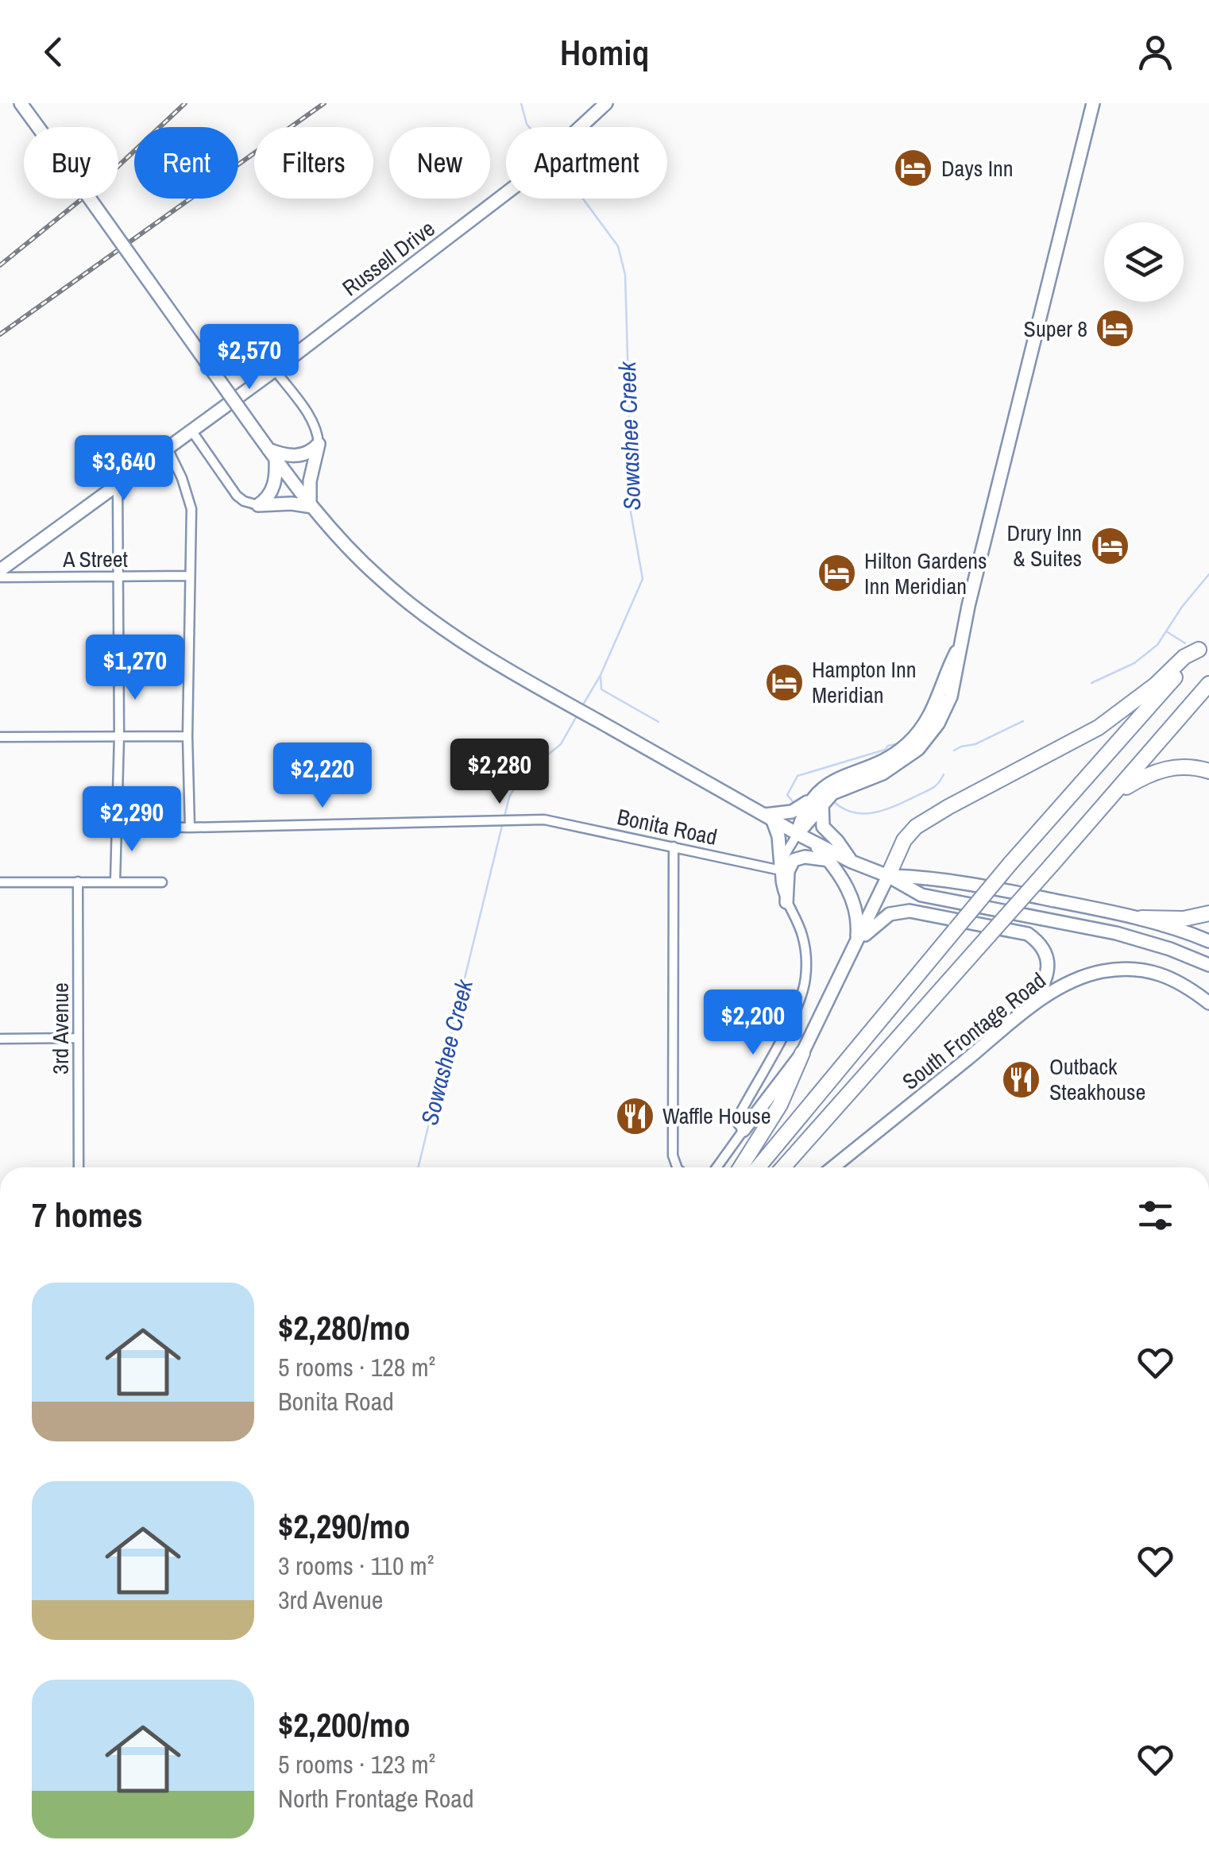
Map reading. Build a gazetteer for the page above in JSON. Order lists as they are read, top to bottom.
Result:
{
  "streets": {
    "main road": ["Russell Drive", "South Frontage Road"],
    "street": ["A Street", "Bonita Road", "3rd Avenue"]
  },
  "water": ["Sowashee Creek"],
  "places": {
    "hotel": [
      "Days Inn",
      "Super 8",
      "Drury Inn & Suites",
      "Hilton Gardens Inn Meridian",
      "Hampton Inn Meridian"
    ],
    "restaurant": ["Outback Steakhouse", "Waffle House"]
  },
  "page": {
    "header": "Homiq",
    "chip": [
      "Buy",
      "Rent",
      "Filters",
      "New",
      "Apartment"
    ],
    "price": [
      "$2,570",
      "$3,640",
      "$1,270",
      "$2,280",
      "$2,220",
      "$2,290",
      "$2,200"
    ],
    "heading": "7 homes",
    "list": [
      {
        "name": "$2,280/mo",
        "note": "5 rooms · 128 m² · Bonita Road"
      },
      {
        "name": "$2,290/mo",
        "note": "3 rooms · 110 m² · 3rd Avenue"
      },
      {
        "name": "$2,200/mo",
        "note": "5 rooms · 123 m² · North Frontage Road"
      }
    ]
  }
}
